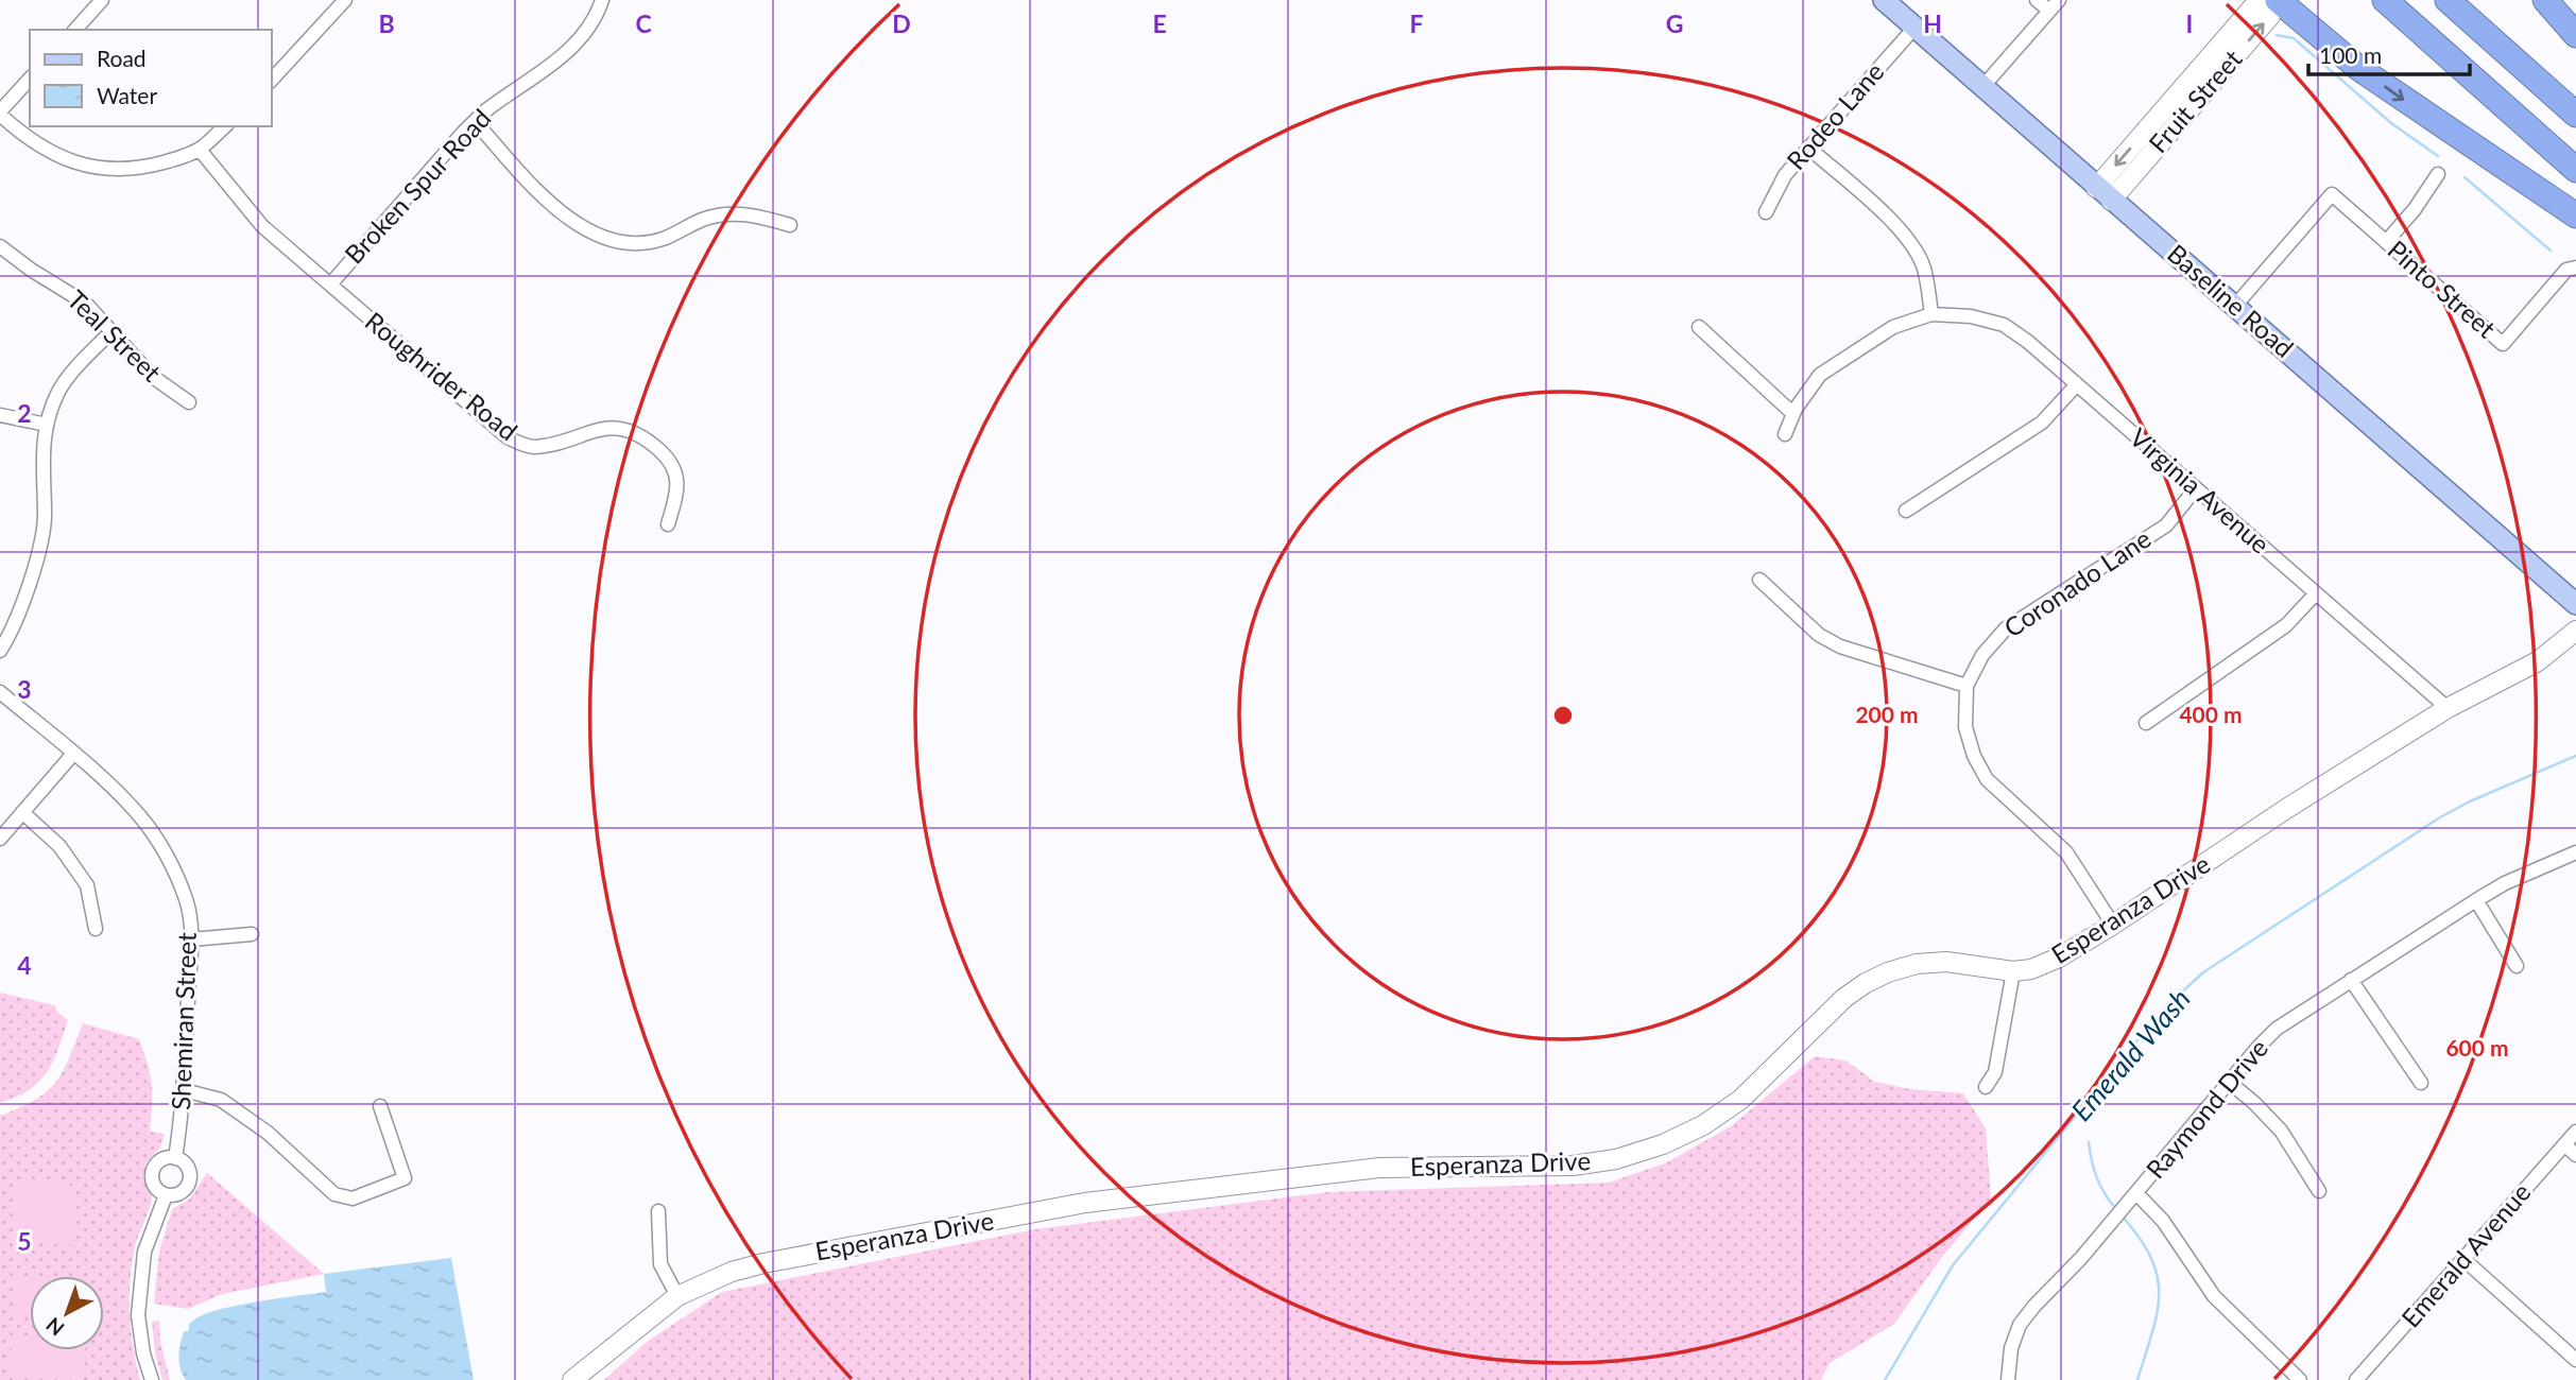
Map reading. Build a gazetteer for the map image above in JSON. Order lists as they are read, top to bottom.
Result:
{
  "streets": {
    "main road": ["Fruit Street", "Baseline Road", "Esperanza Drive"],
    "street": [
      "Rodeo Lane",
      "Broken Spur Road",
      "Pinto Street",
      "Teal Street",
      "Roughrider Road",
      "Virginia Avenue",
      "Coronado Lane",
      "Shemiran Street",
      "Raymond Drive",
      "Emerald Avenue"
    ]
  },
  "crossings": [
    ["Fruit Street", "Baseline Road"],
    ["Rodeo Lane", "Baseline Road"],
    ["Broken Spur Road", "Roughrider Road"],
    ["Pinto Street", "Baseline Road"],
    ["Virginia Avenue", "Coronado Lane"],
    ["Virginia Avenue", "Esperanza Drive"]
  ],
  "water": ["Emerald Wash"],
  "legend": ["Road", "Water"],
  "scale_bar": "100 m",
  "north": "bottom left",
  "grid": {
    "columns": [
      "B",
      "C",
      "D",
      "E",
      "F",
      "G",
      "H",
      "I"
    ],
    "rows": [
      "2",
      "3",
      "4",
      "5"
    ]
  },
  "rings": ["200 m", "400 m", "600 m"]
}
